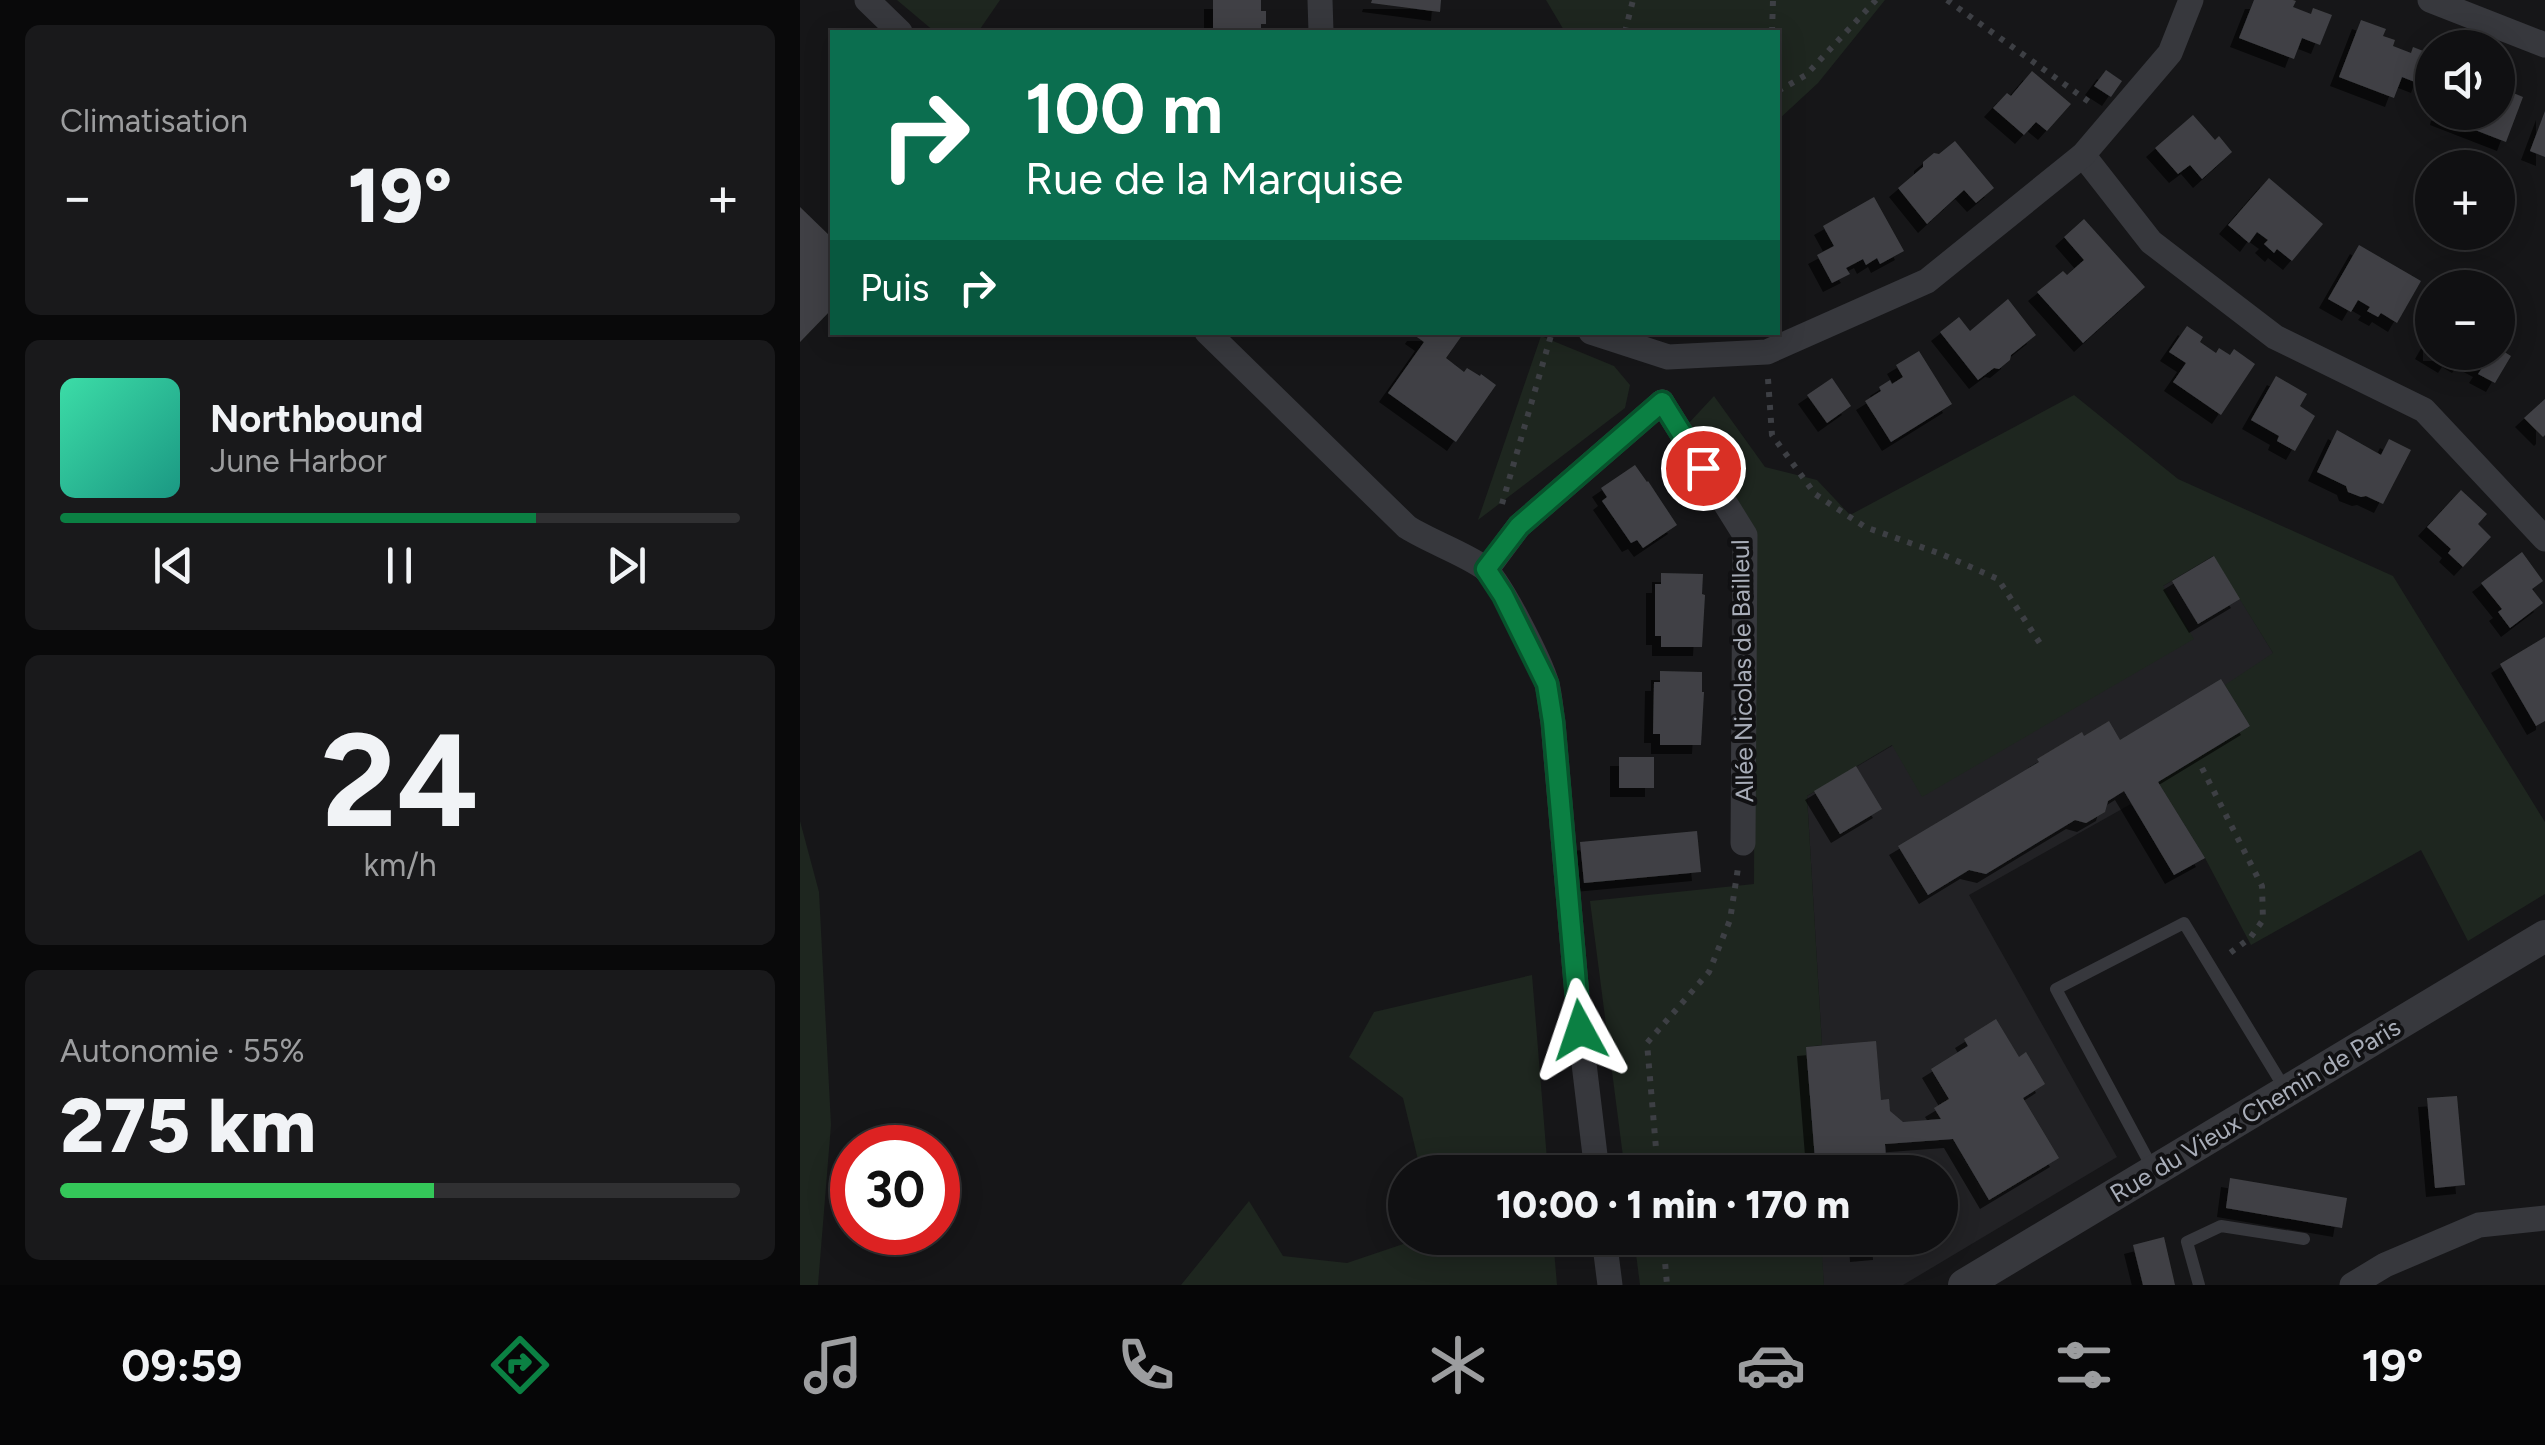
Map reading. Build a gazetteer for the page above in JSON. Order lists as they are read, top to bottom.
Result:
{
  "streets": {
    "street": ["Allée Nicolas de Bailleul", "Rue du Vieux Chemin de Paris"]
  },
  "page": {
    "tile": [
      "Climatisation",
      ["24", "km/h"],
      ["Autonomie · 55%", "275 km"]
    ],
    "map_buttons": ["+", "−"],
    "turn": ["100 m", "Rue de la Marquise"],
    "heat": ["−", "19°", "+"],
    "then": "Puis",
    "song": ["Northbound", "June Harbor"],
    "limit": "30",
    "trip": "10:00 · 1 min · 170 m",
    "tabs": ["09:59", "19°"]
  }
}
